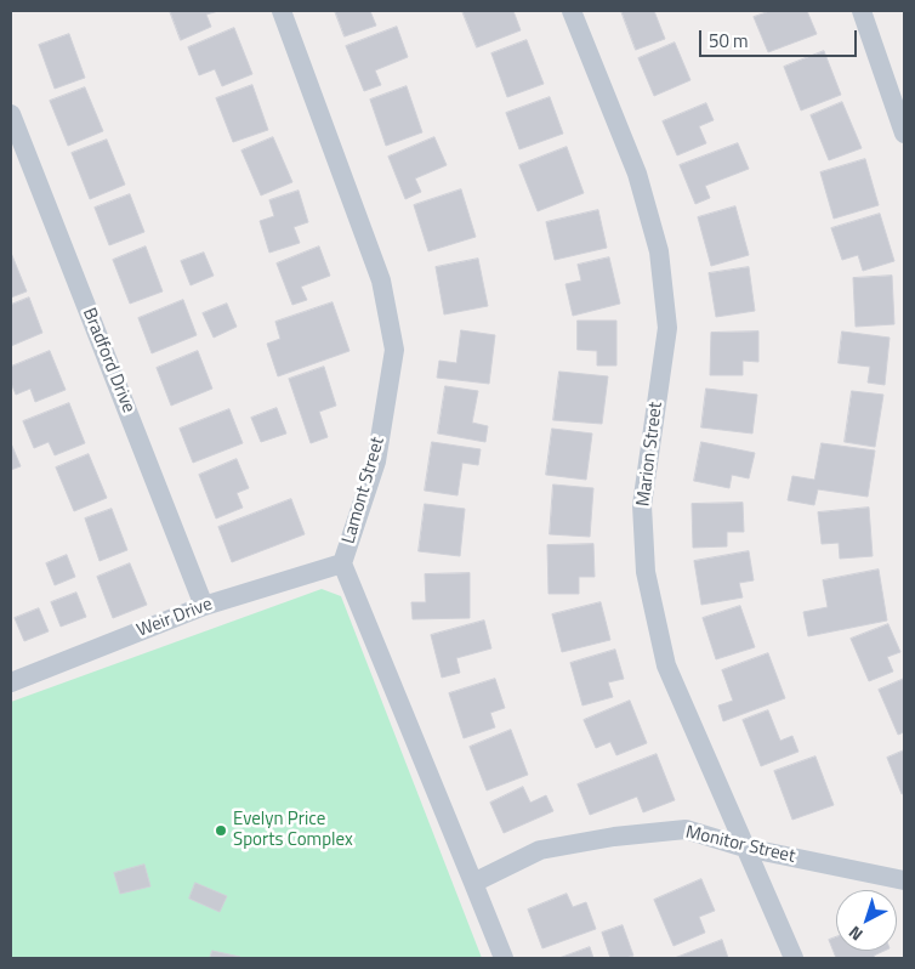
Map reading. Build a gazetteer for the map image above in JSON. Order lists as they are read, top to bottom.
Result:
{
  "streets": {
    "street": [
      "Bradford Drive",
      "Marion Street",
      "Lamont Street",
      "Weir Drive",
      "Monitor Street"
    ]
  },
  "crossings": [
    ["Bradford Drive", "Weir Drive"],
    ["Marion Street", "Monitor Street"],
    ["Lamont Street", "Weir Drive"],
    ["Lamont Street", "Monitor Street"]
  ],
  "places": ["Evelyn Price Sports Complex"],
  "scale_bar": "50 m",
  "north": "bottom left"
}
